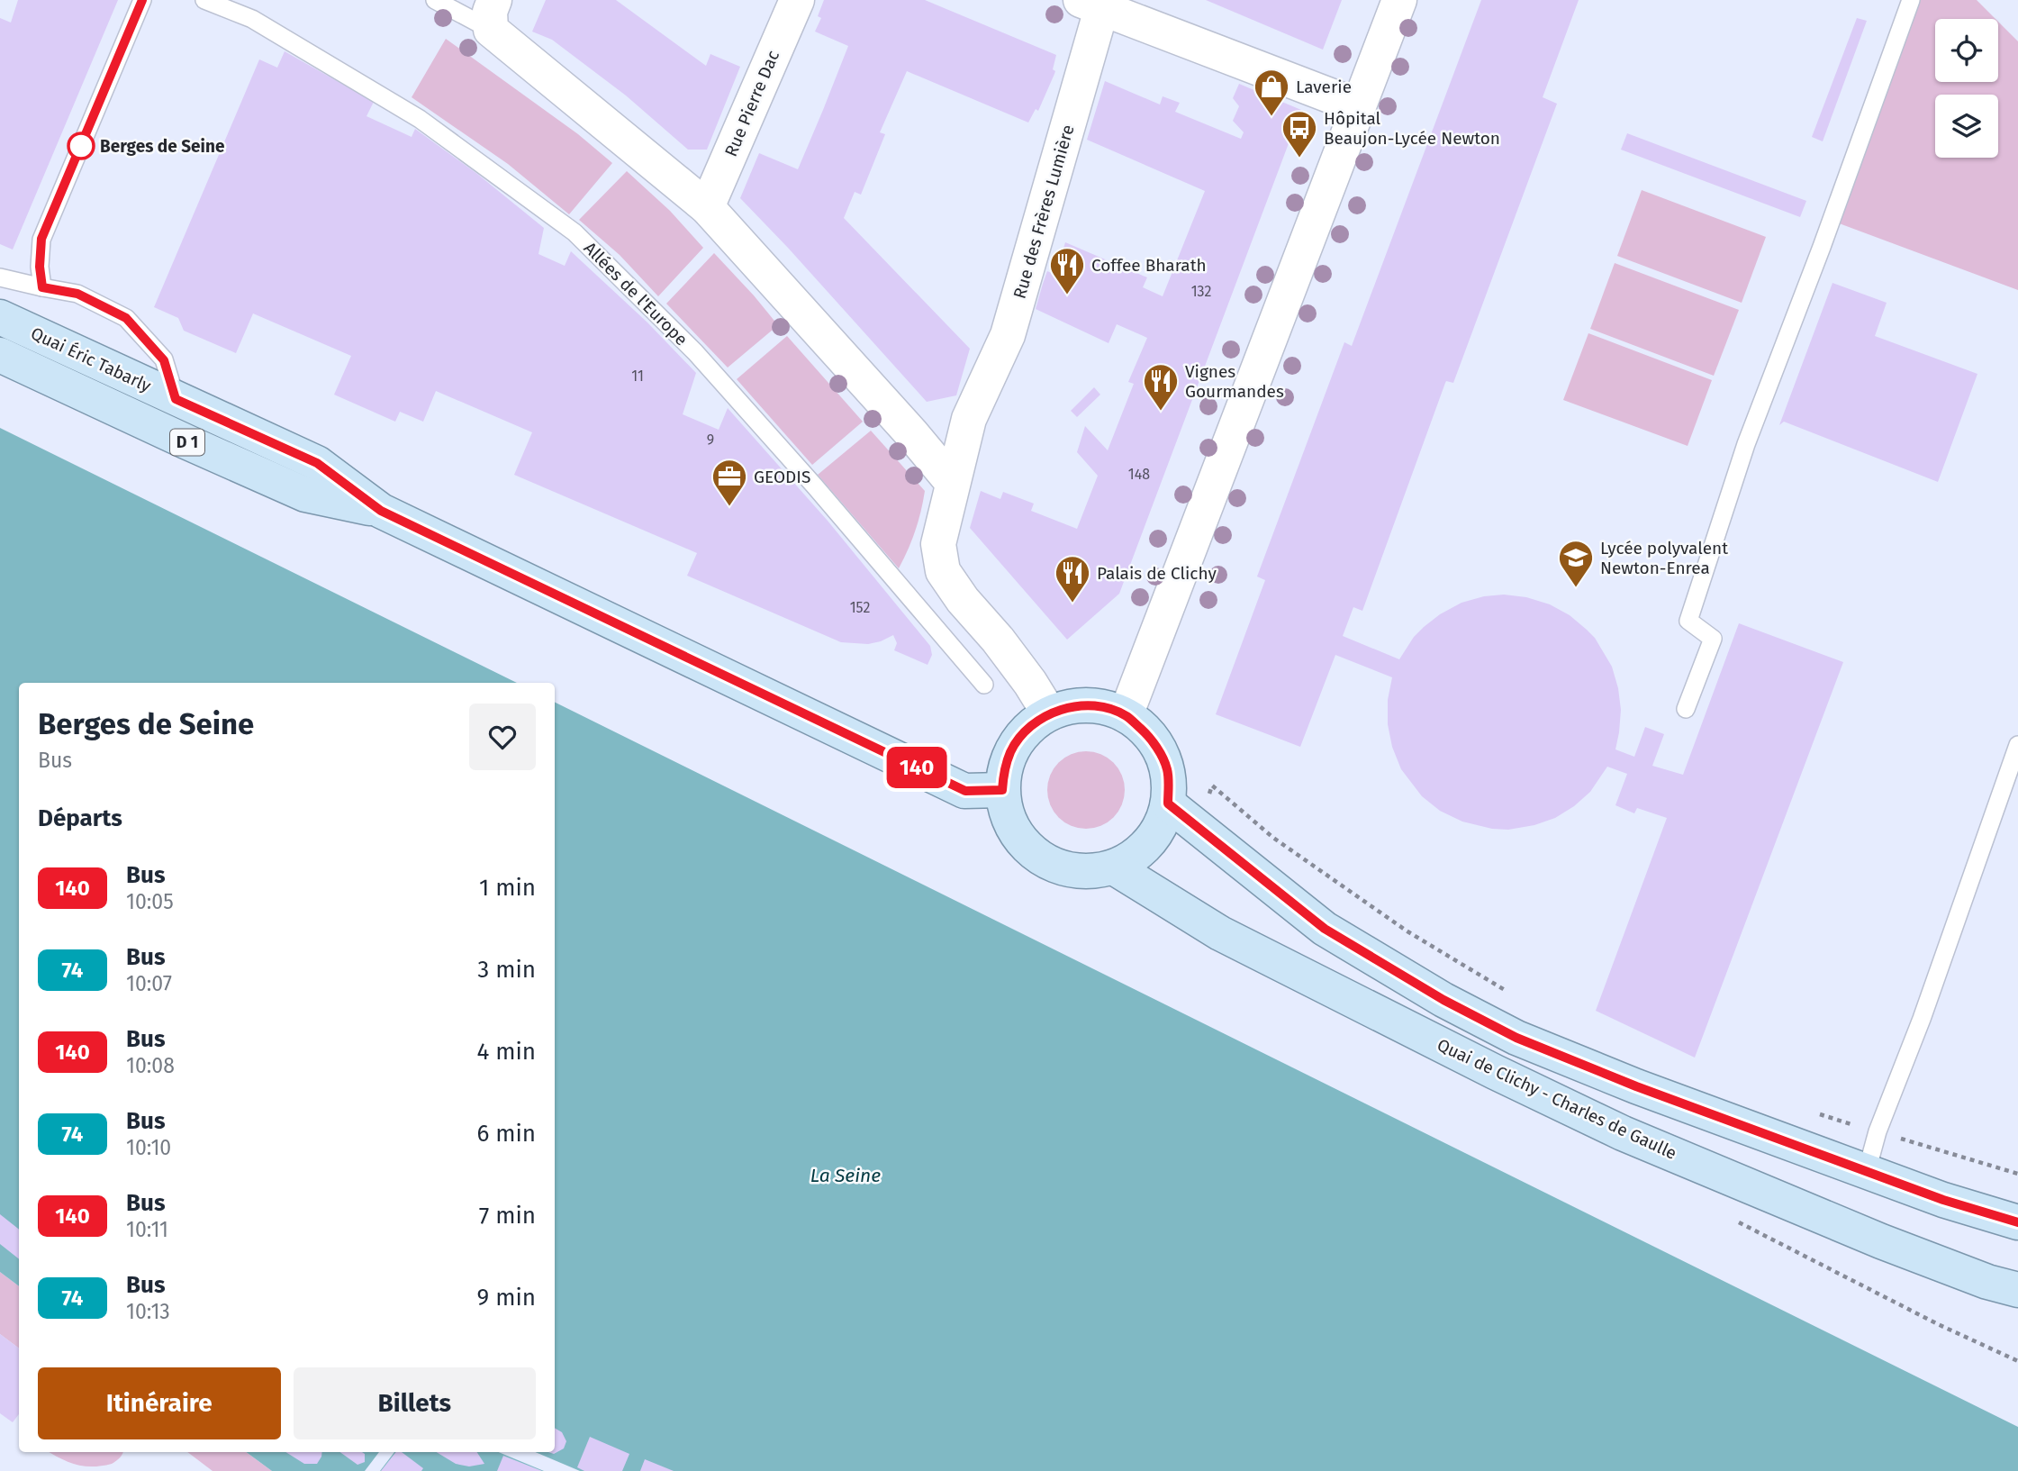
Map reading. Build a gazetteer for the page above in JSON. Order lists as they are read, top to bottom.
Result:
{
  "streets": {
    "main road": ["Quai Éric Tabarly", "D 1", "Quai de Clichy - Charles de Gaulle"],
    "street": ["Rue Pierre Dac", "Rue des Frères Lumière"],
    "lane": ["Allées de l'Europe"]
  },
  "crossings": [
    ["Quai Éric Tabarly", "Quai de Clichy - Charles de Gaulle"]
  ],
  "water": ["La Seine"],
  "places": {
    "shop": ["Laverie"],
    "other": ["Berges de Seine"],
    "bus stop": ["Hôpital Beaujon-Lycée Newton"],
    "restaurant": ["Coffee Bharath", "Vignes Gourmandes", "Palais de Clichy"],
    "office": ["GEODIS"],
    "school or university": ["Lycée polyvalent Newton-Enrea"]
  },
  "lines": ["bus line 140"],
  "house_numbers": [
    "132",
    "11",
    "9",
    "148",
    "152"
  ],
  "page": {
    "on_map": "140",
    "heading": [
      ["Berges de Seine", "Bus"],
      "Départs"
    ],
    "list": [
      {
        "mark": "140",
        "name": "Bus",
        "note": "10:05",
        "value": "1 min"
      },
      {
        "mark": "74",
        "name": "Bus",
        "note": "10:07",
        "value": "3 min"
      },
      {
        "mark": "140",
        "name": "Bus",
        "note": "10:08",
        "value": "4 min"
      },
      {
        "mark": "74",
        "name": "Bus",
        "note": "10:10",
        "value": "6 min"
      },
      {
        "mark": "140",
        "name": "Bus",
        "note": "10:11",
        "value": "7 min"
      },
      {
        "mark": "74",
        "name": "Bus",
        "note": "10:13",
        "value": "9 min"
      }
    ],
    "buttons": ["Itinéraire", "Billets"]
  }
}
